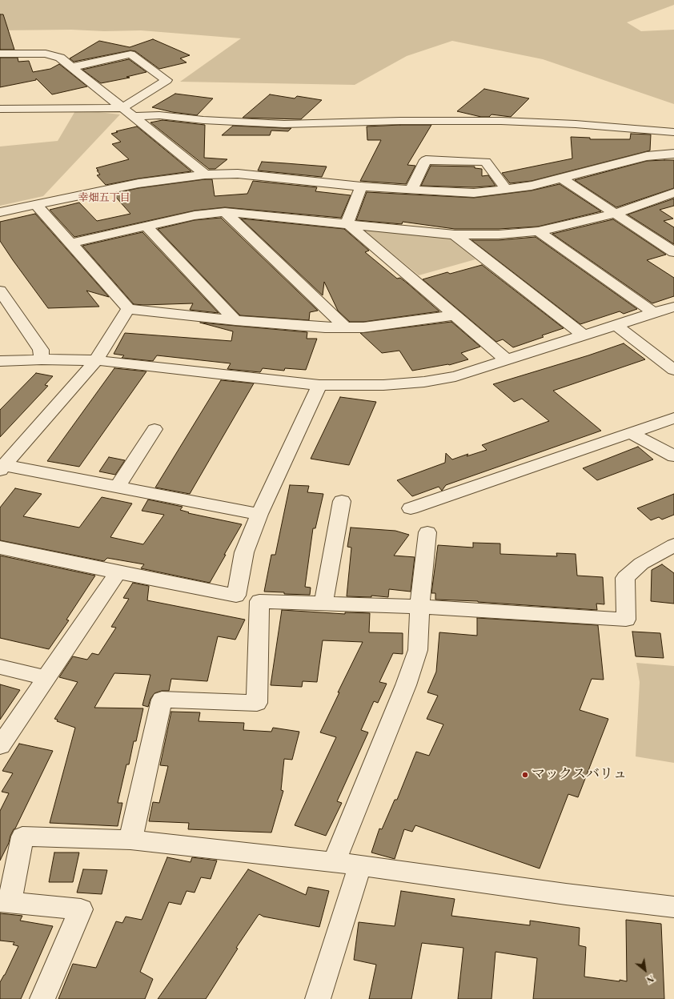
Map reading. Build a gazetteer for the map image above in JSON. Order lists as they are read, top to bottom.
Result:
{
  "districts": ["幸畑五丁目"],
  "places": ["マックスバリュ"],
  "north": "bottom right"
}
